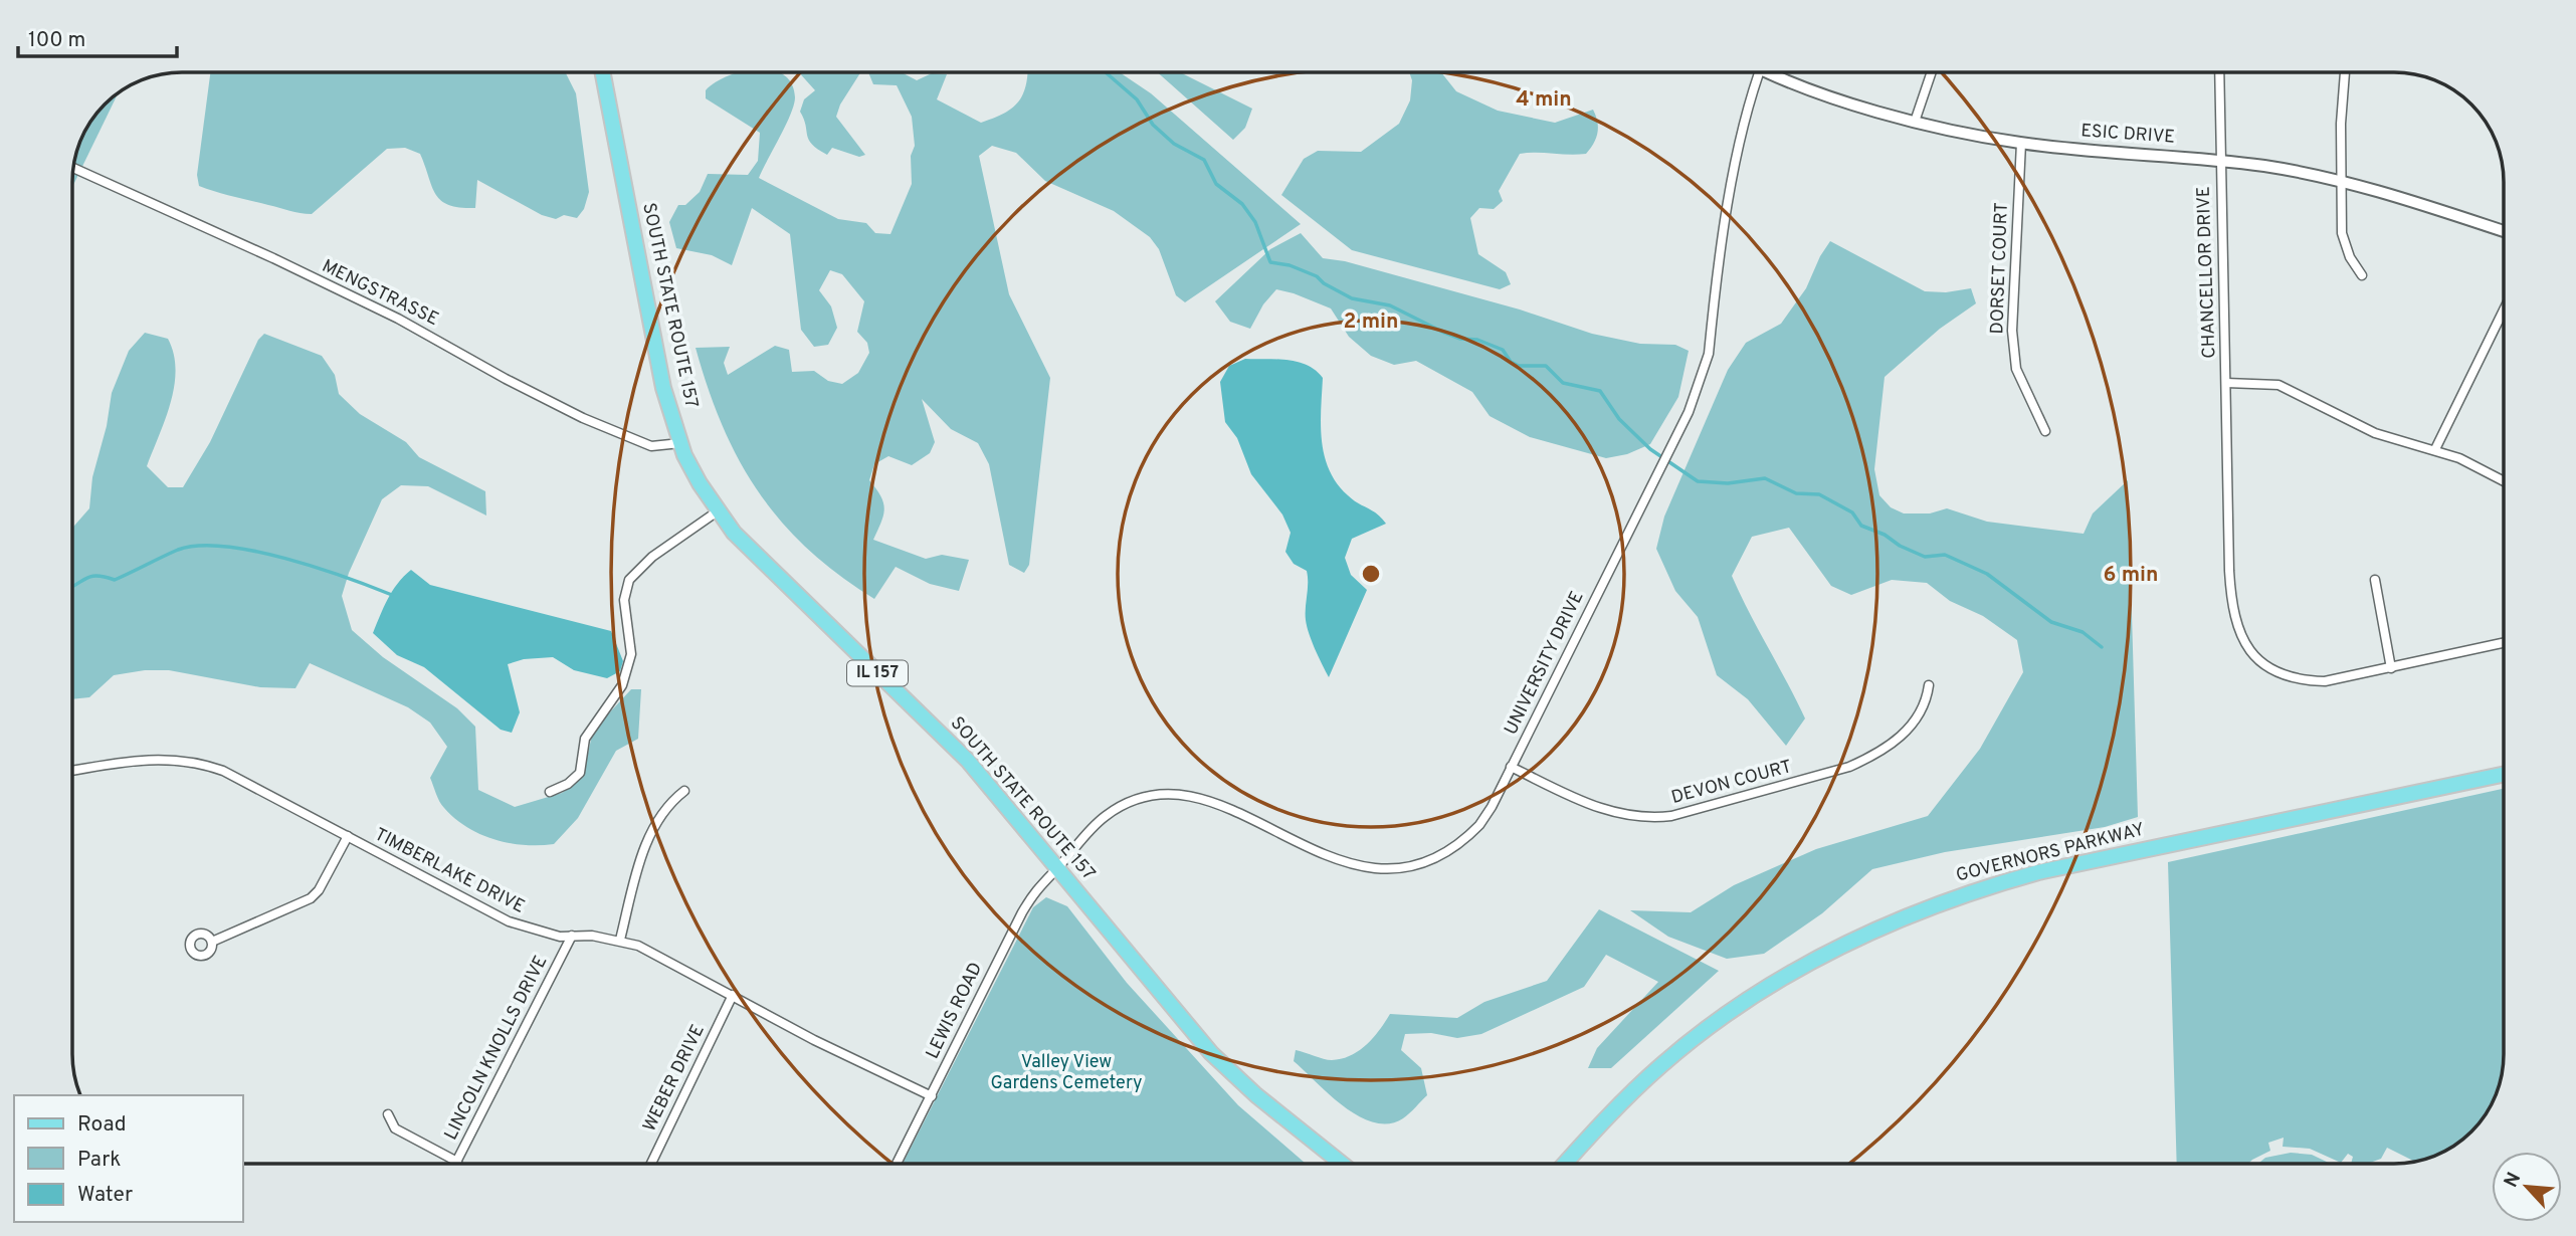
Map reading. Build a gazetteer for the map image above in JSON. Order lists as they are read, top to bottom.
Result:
{
  "streets": {
    "main road": ["SOUTH STATE ROUTE 157", "IL 157", "GOVERNORS PARKWAY"],
    "street": [
      "ESIC DRIVE",
      "DORSET COURT",
      "CHANCELLOR DRIVE",
      "MENGSTRASSE",
      "UNIVERSITY DRIVE",
      "DEVON COURT",
      "TIMBERLAKE DRIVE",
      "LEWIS ROAD",
      "LINCOLN KNOLLS DRIVE",
      "WEBER DRIVE"
    ]
  },
  "crossings": [
    ["ESIC DRIVE", "DORSET COURT"],
    ["ESIC DRIVE", "CHANCELLOR DRIVE"],
    ["MENGSTRASSE", "SOUTH STATE ROUTE 157"],
    ["SOUTH STATE ROUTE 157", "UNIVERSITY DRIVE"],
    ["SOUTH STATE ROUTE 157", "LEWIS ROAD"],
    ["UNIVERSITY DRIVE", "DEVON COURT"],
    ["UNIVERSITY DRIVE", "LEWIS ROAD"],
    ["TIMBERLAKE DRIVE", "LEWIS ROAD"],
    ["TIMBERLAKE DRIVE", "LINCOLN KNOLLS DRIVE"],
    ["TIMBERLAKE DRIVE", "WEBER DRIVE"]
  ],
  "parks": ["Valley View Gardens Cemetery"],
  "legend": ["Road", "Park", "Water"],
  "scale_bar": "100 m",
  "north": "top left",
  "rings": ["4 min", "2 min", "6 min"]
}
